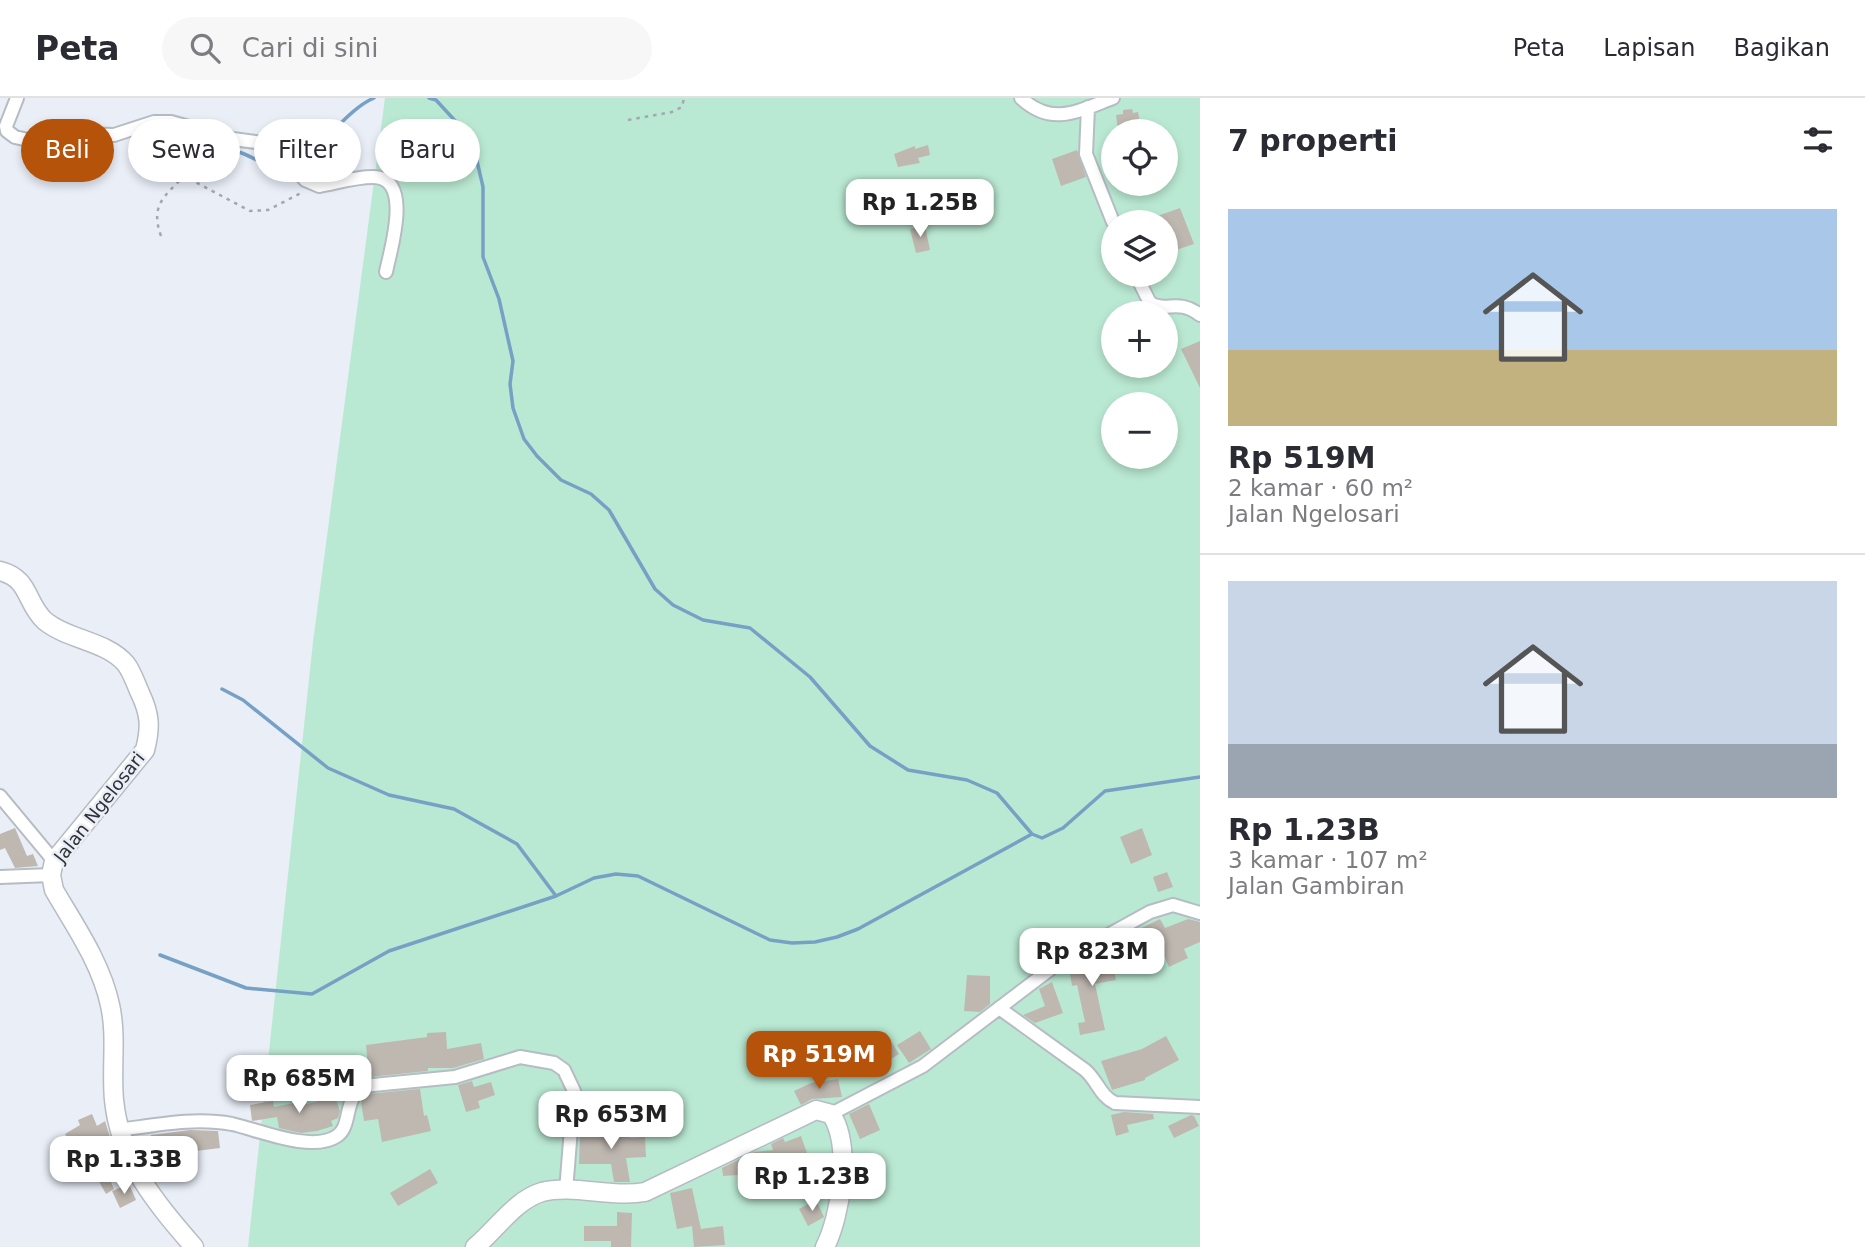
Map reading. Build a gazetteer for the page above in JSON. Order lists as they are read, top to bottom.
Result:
{
  "streets": {
    "street": ["Jalan Ngelosari"]
  },
  "page": {
    "header": "Peta",
    "search": "Cari di sini",
    "nav": ["Peta", "Lapisan", "Bagikan"],
    "heading": "7 properti",
    "map_buttons": ["+", "−"],
    "chip": [
      "Beli",
      "Sewa",
      "Filter",
      "Baru"
    ],
    "price": [
      "Rp 1.25B",
      "Rp 823M",
      "Rp 519M",
      "Rp 685M",
      "Rp 653M",
      "Rp 1.33B",
      "Rp 1.23B"
    ],
    "list": [
      {
        "name": "Rp 519M",
        "note": "2 kamar · 60 m² · Jalan Ngelosari"
      },
      {
        "name": "Rp 1.23B",
        "note": "3 kamar · 107 m² · Jalan Gambiran"
      }
    ]
  }
}
